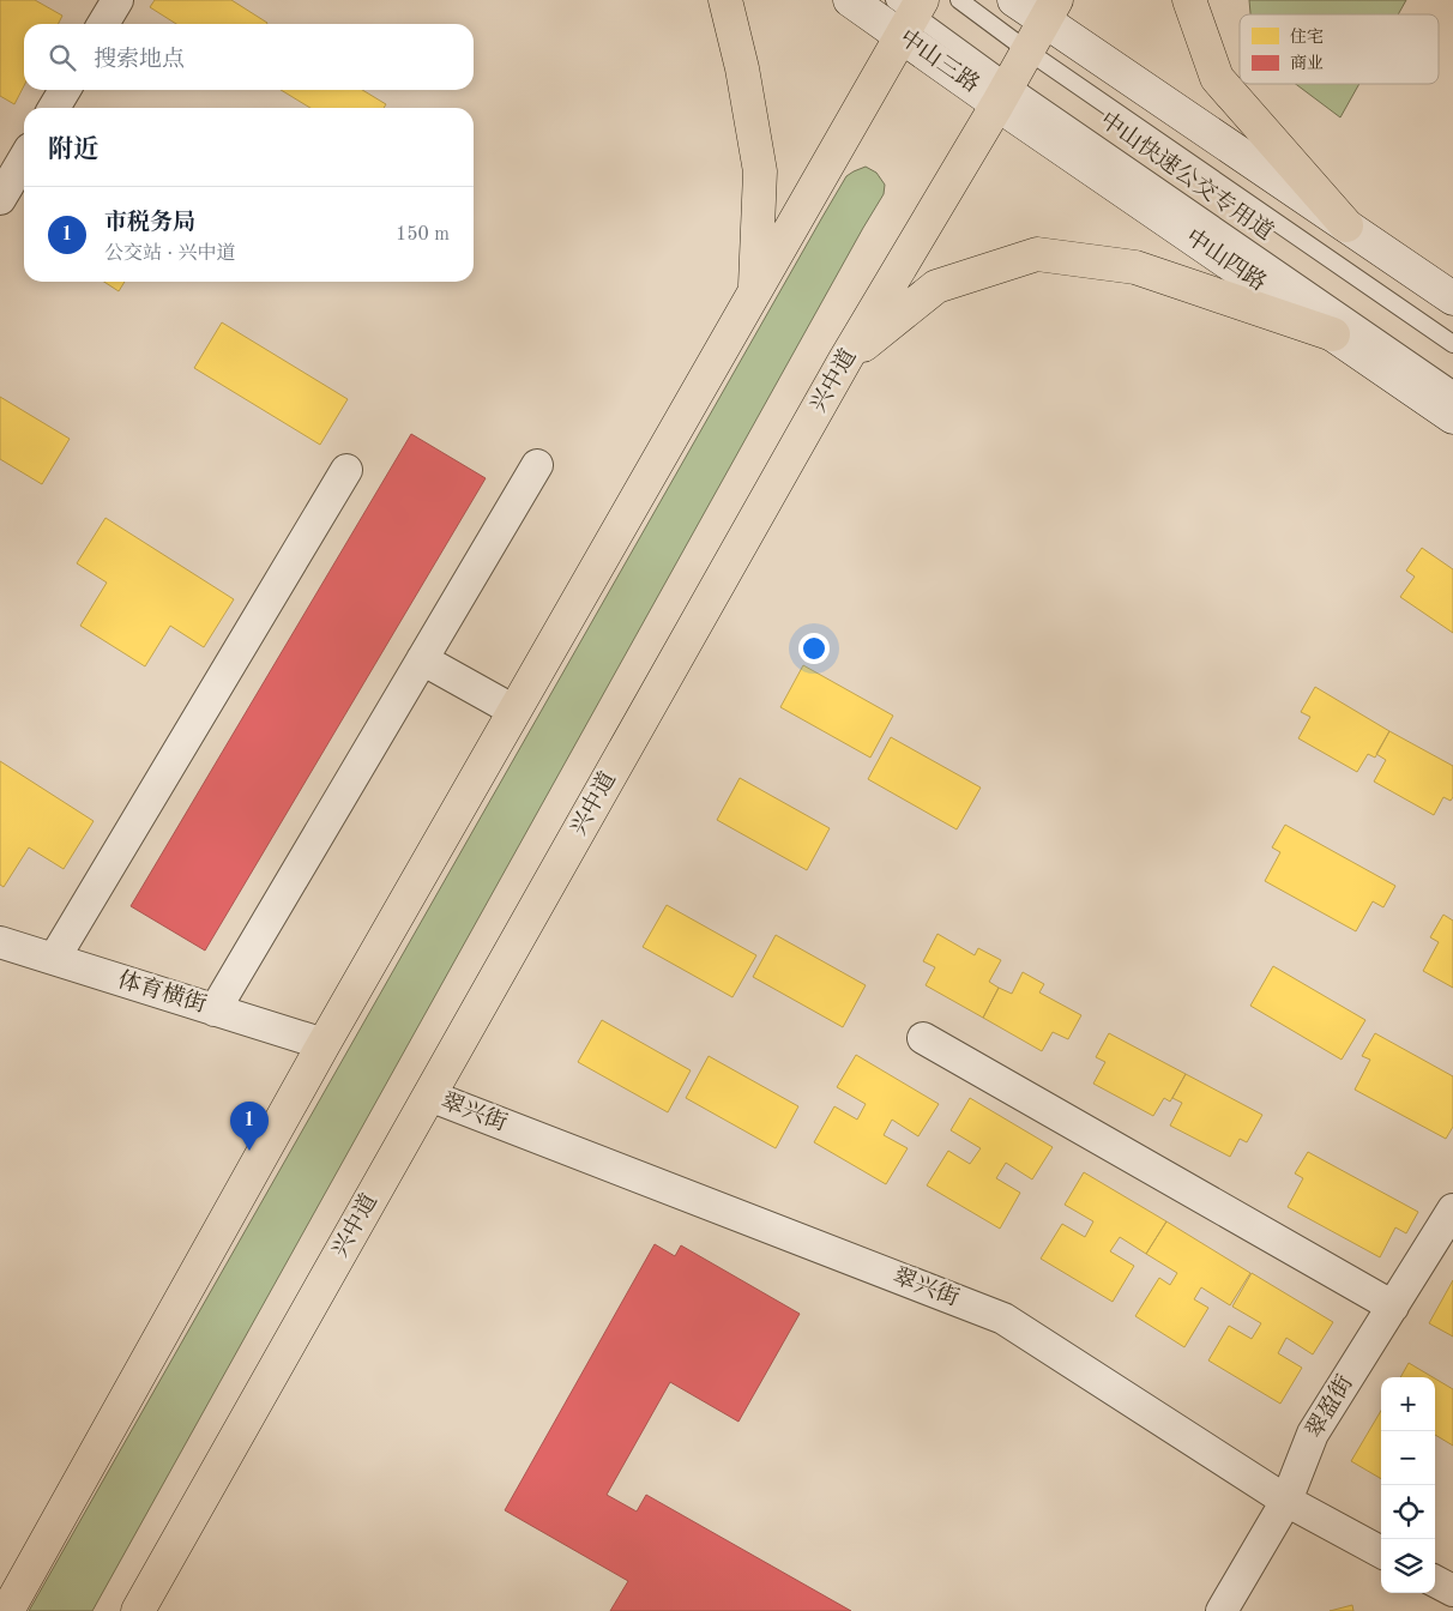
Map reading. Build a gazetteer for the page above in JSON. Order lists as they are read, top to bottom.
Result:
{
  "streets": {
    "main road": ["中山三路", "中山四路", "兴中道"],
    "street": ["体育横街", "翠兴街", "翠盈街"],
    "lane": ["中山快速公交专用道"]
  },
  "crossings": [
    ["中山三路", "中山快速公交专用道"],
    ["中山三路", "中山四路"],
    ["中山三路", "兴中道"],
    ["中山快速公交专用道", "中山四路"],
    ["中山快速公交专用道", "兴中道"],
    ["中山四路", "兴中道"],
    ["兴中道", "翠兴街"],
    ["翠兴街", "翠盈街"]
  ],
  "legend": ["住宅", "商业"],
  "page": {
    "search": "搜索地点",
    "heading": "附近",
    "list": [
      {
        "mark": "1",
        "name": "市税务局",
        "note": "公交站 · 兴中道",
        "value": "150 m"
      }
    ],
    "pins": "1",
    "map_buttons": ["+", "−"]
  }
}
